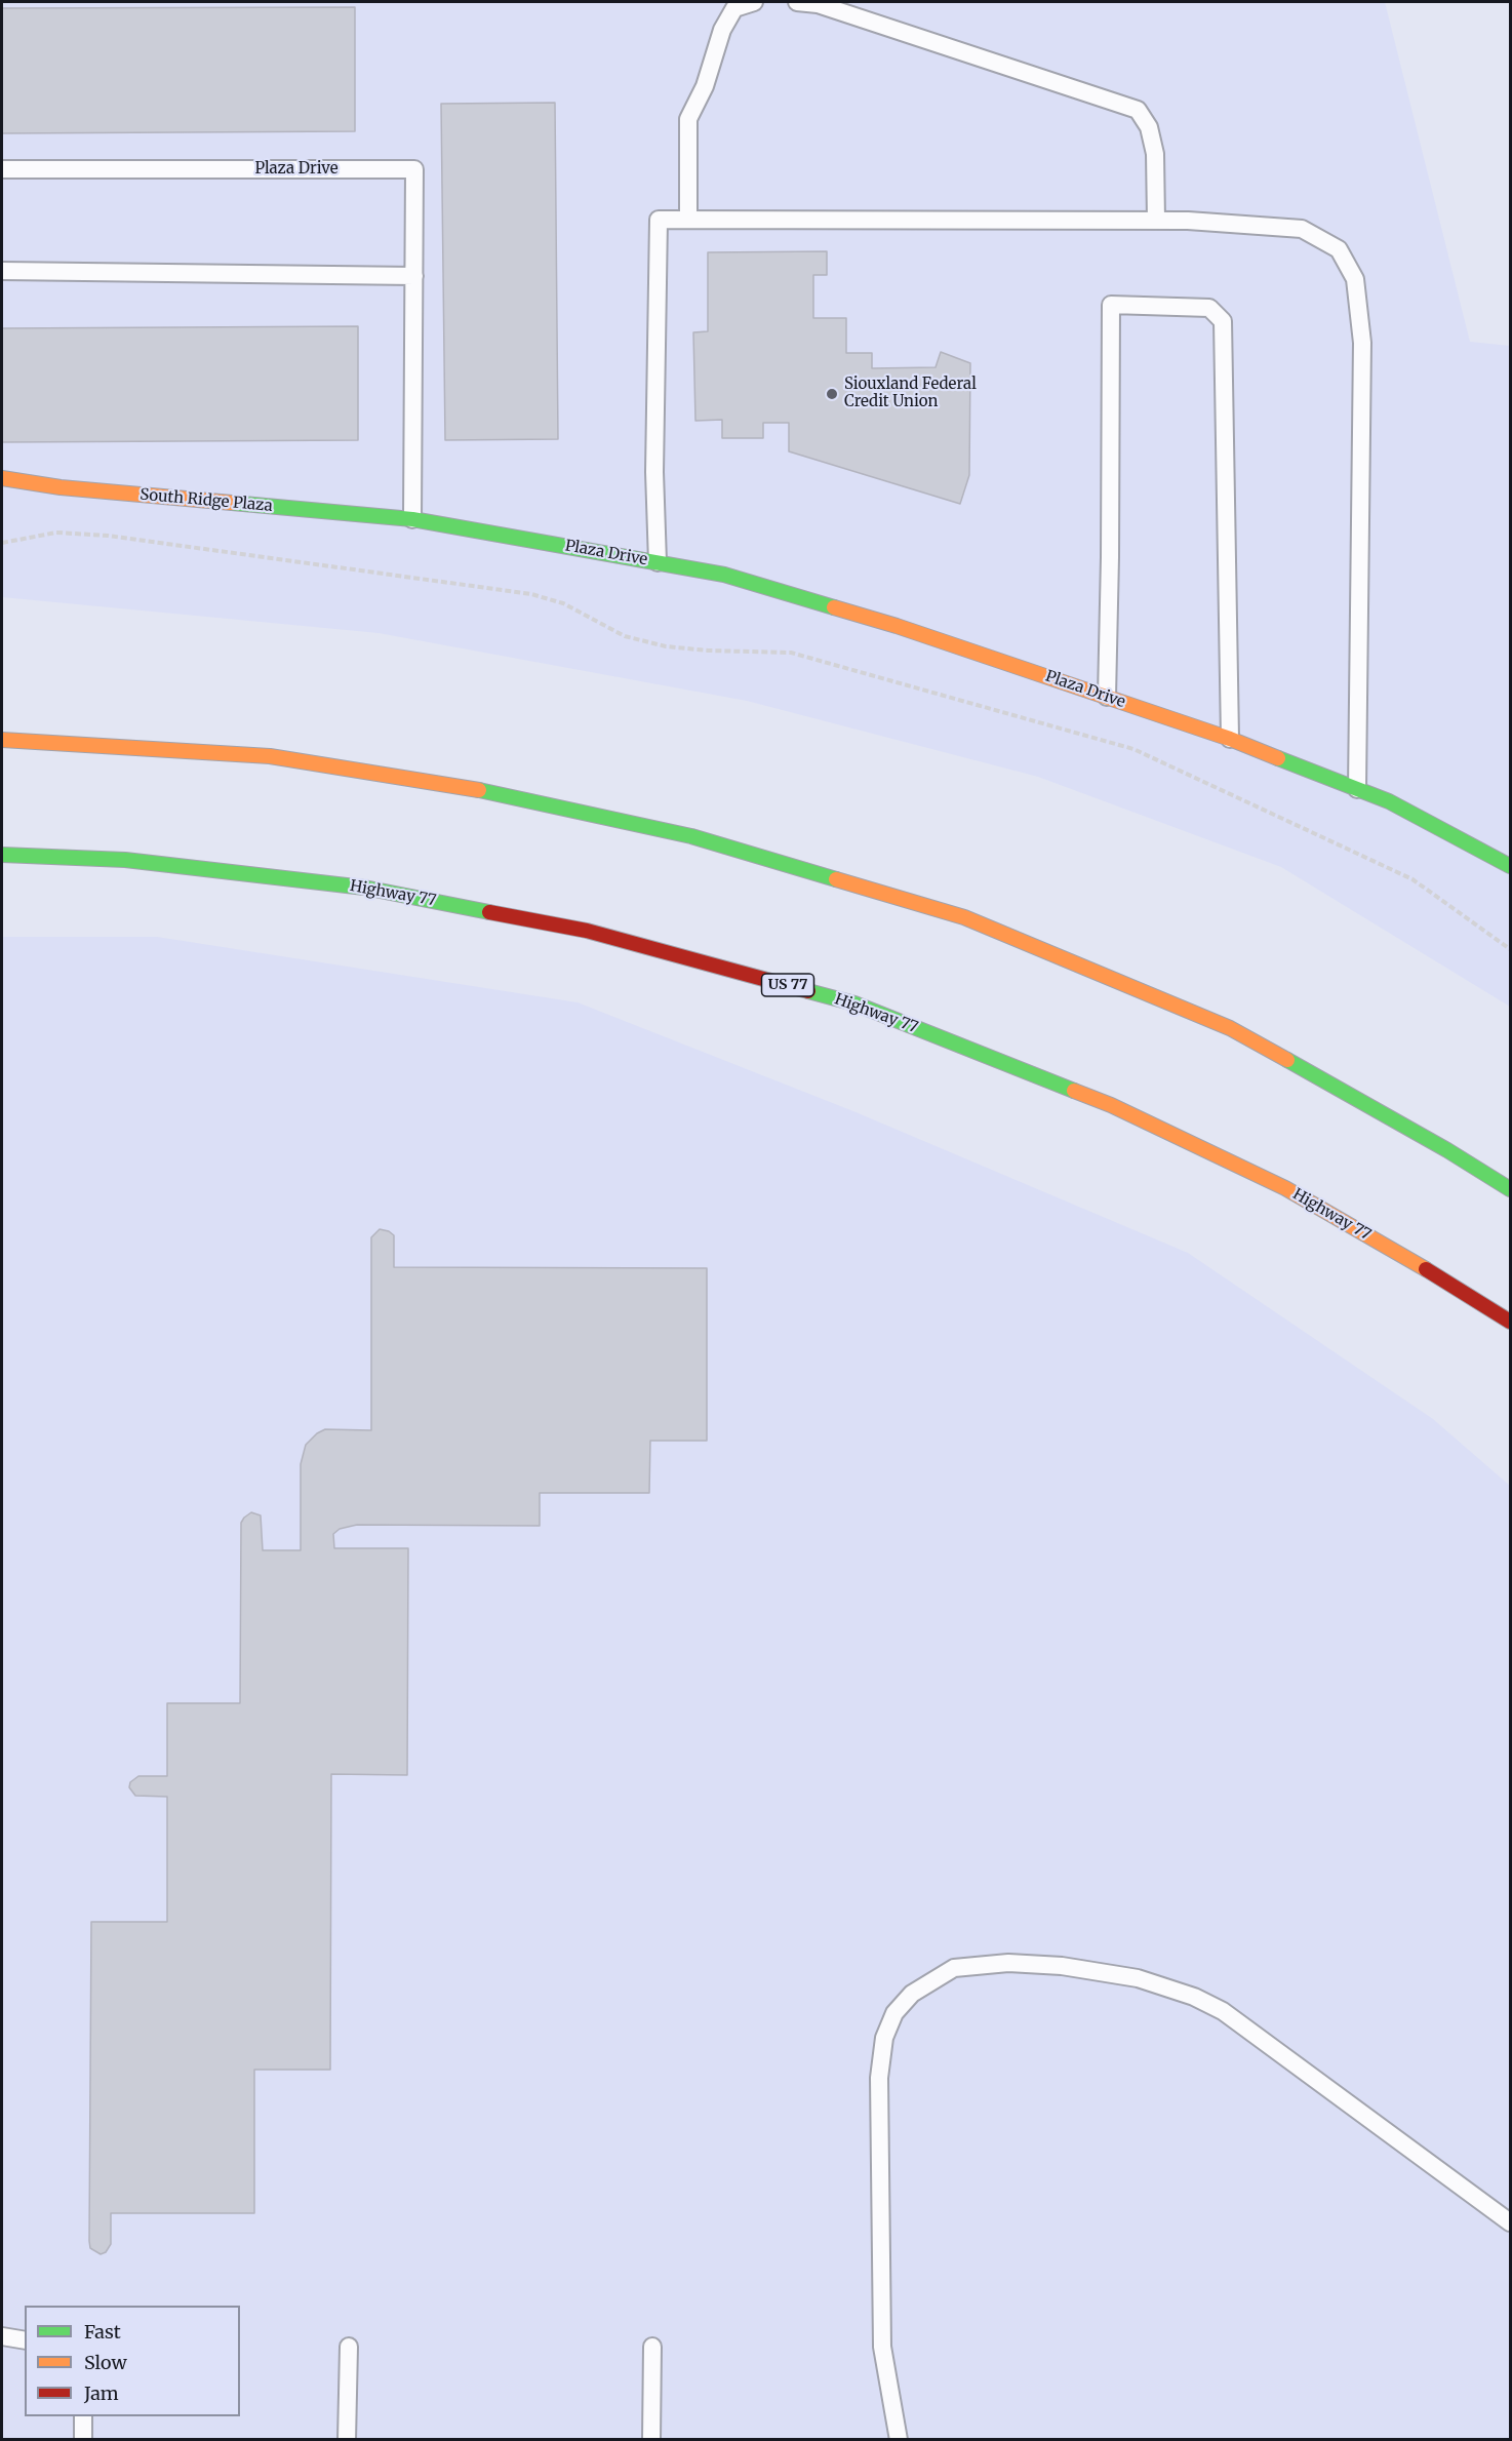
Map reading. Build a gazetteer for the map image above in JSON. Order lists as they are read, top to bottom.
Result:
{
  "streets": {
    "main road": [
      "Plaza Drive",
      "South Ridge Plaza",
      "Highway 77",
      "US 77"
    ]
  },
  "crossings": [
    ["Plaza Drive", "South Ridge Plaza"]
  ],
  "places": ["Siouxland Federal Credit Union"],
  "legend": ["Fast", "Slow", "Jam"]
}
